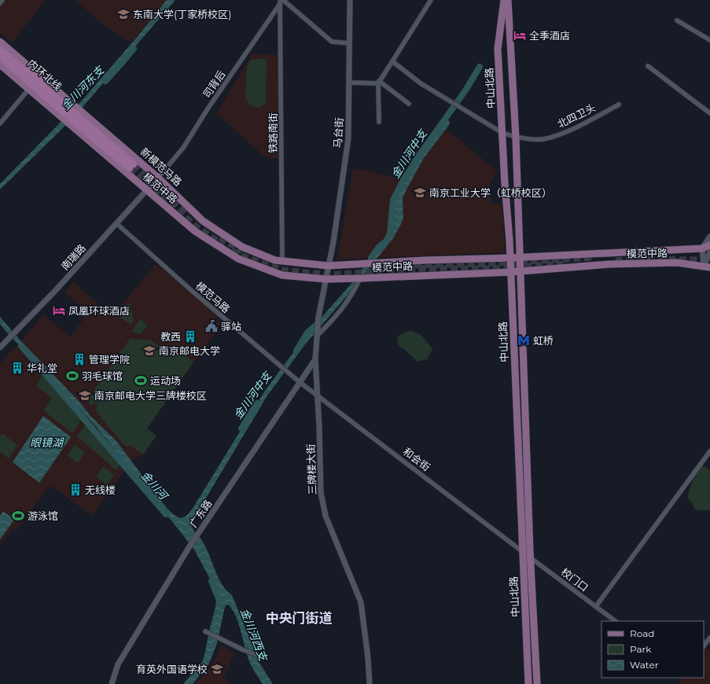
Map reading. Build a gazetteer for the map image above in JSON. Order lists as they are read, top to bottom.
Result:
{
  "streets": {
    "highway": ["内环北线"],
    "main road": ["中山北路", "新模范马路", "模范中路"],
    "street": [
      "司背后",
      "北四卫头",
      "铁路南街",
      "马台街",
      "南瑞路",
      "模范马路",
      "和会街",
      "三牌楼大街",
      "广东路",
      "校门口"
    ]
  },
  "crossings": [
    ["内环北线", "新模范马路"],
    ["内环北线", "模范中路"],
    ["司背后", "铁路南街"],
    ["司背后", "新模范马路"],
    ["司背后", "南瑞路"],
    ["中山北路", "北四卫头"],
    ["中山北路", "模范中路"],
    ["中山北路", "和会街"],
    ["中山北路", "校门口"],
    ["铁路南街", "新模范马路"],
    ["马台街", "新模范马路"],
    ["马台街", "模范中路"],
    ["马台街", "三牌楼大街"],
    ["新模范马路", "模范中路"],
    ["新模范马路", "南瑞路"],
    ["新模范马路", "三牌楼大街"],
    ["模范中路", "南瑞路"],
    ["模范中路", "三牌楼大街"],
    ["南瑞路", "模范马路"],
    ["模范马路", "和会街"],
    ["模范马路", "广东路"],
    ["和会街", "三牌楼大街"],
    ["和会街", "广东路"],
    ["和会街", "校门口"],
    ["三牌楼大街", "广东路"]
  ],
  "districts": ["中央门街道"],
  "water": [
    "金川河东支",
    "金川河中支",
    "眼镜湖",
    "金川河",
    "金川河西支"
  ],
  "places": {
    "school or university": [
      "东南大学(丁家桥校区)",
      "南京工业大学（虹桥校区）",
      "南京邮电大学",
      "南京邮电大学三牌楼校区",
      "育英外国语学校"
    ],
    "hotel": ["全季酒店", "凤凰环球酒店"],
    "public building": ["驿站"],
    "building": [
      "教西",
      "管理学院",
      "华礼堂",
      "无线楼"
    ],
    "metro station": ["虹桥"],
    "sports": ["羽毛球馆", "运动场", "游泳馆"]
  },
  "legend": ["Road", "Park", "Water"]
}
